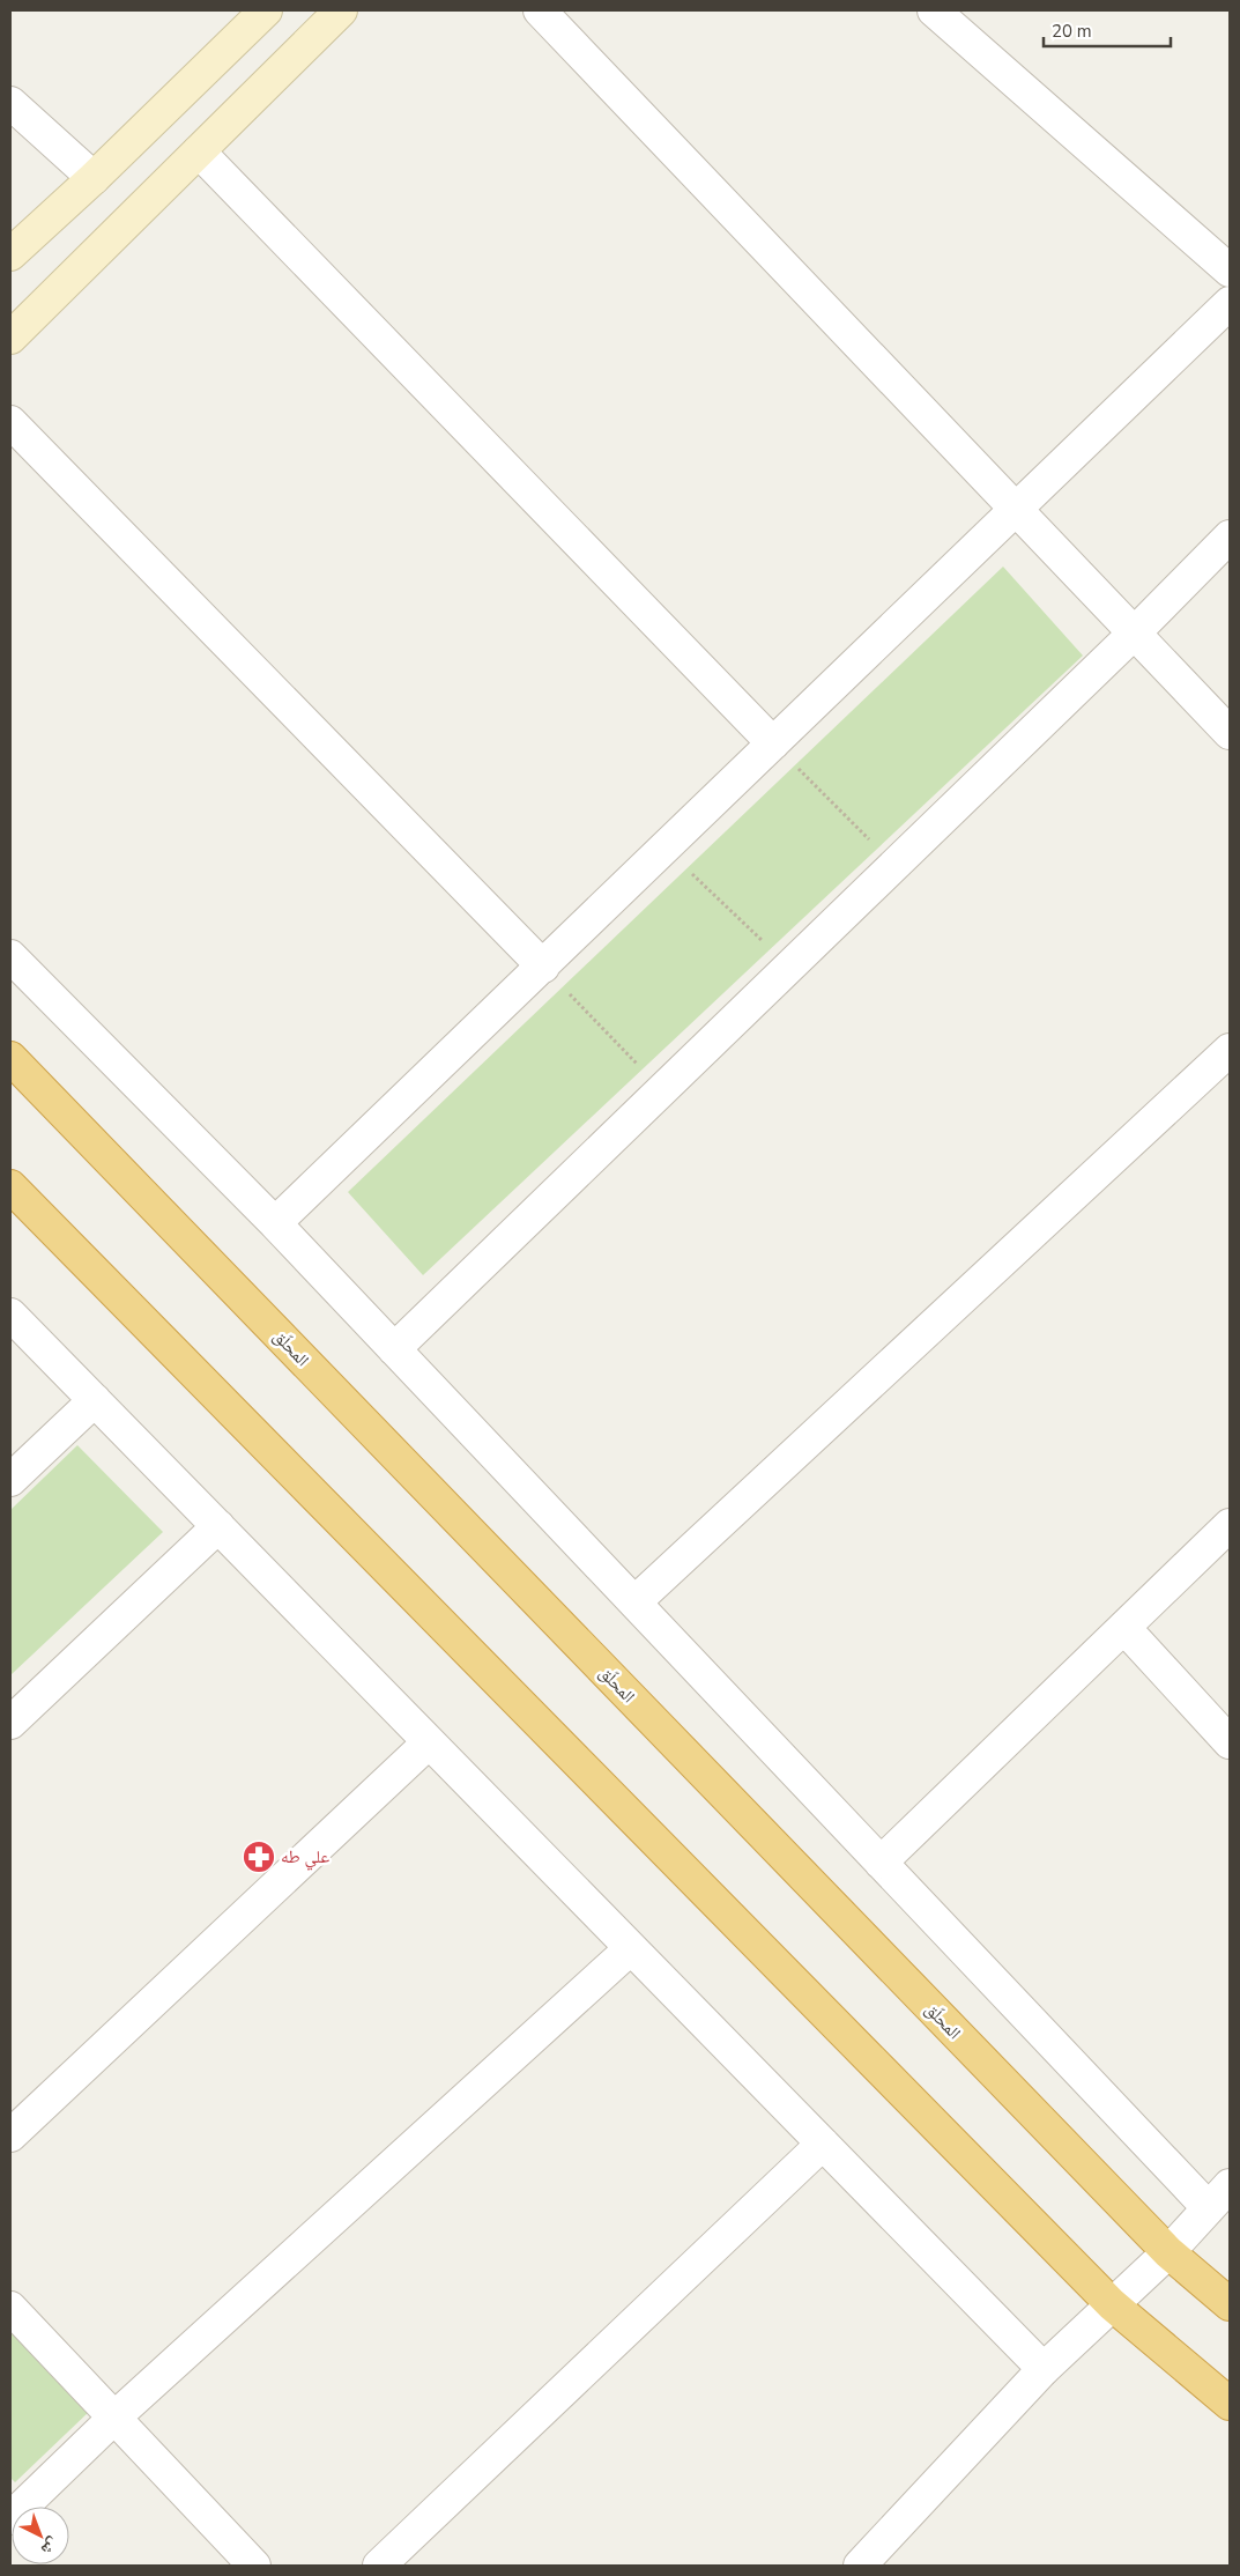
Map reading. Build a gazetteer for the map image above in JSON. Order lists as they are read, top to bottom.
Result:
{
  "streets": {
    "highway": ["المحلّق"]
  },
  "places": {
    "pharmacy": ["علي طه"]
  },
  "scale_bar": "20 m",
  "north": "bottom right"
}
